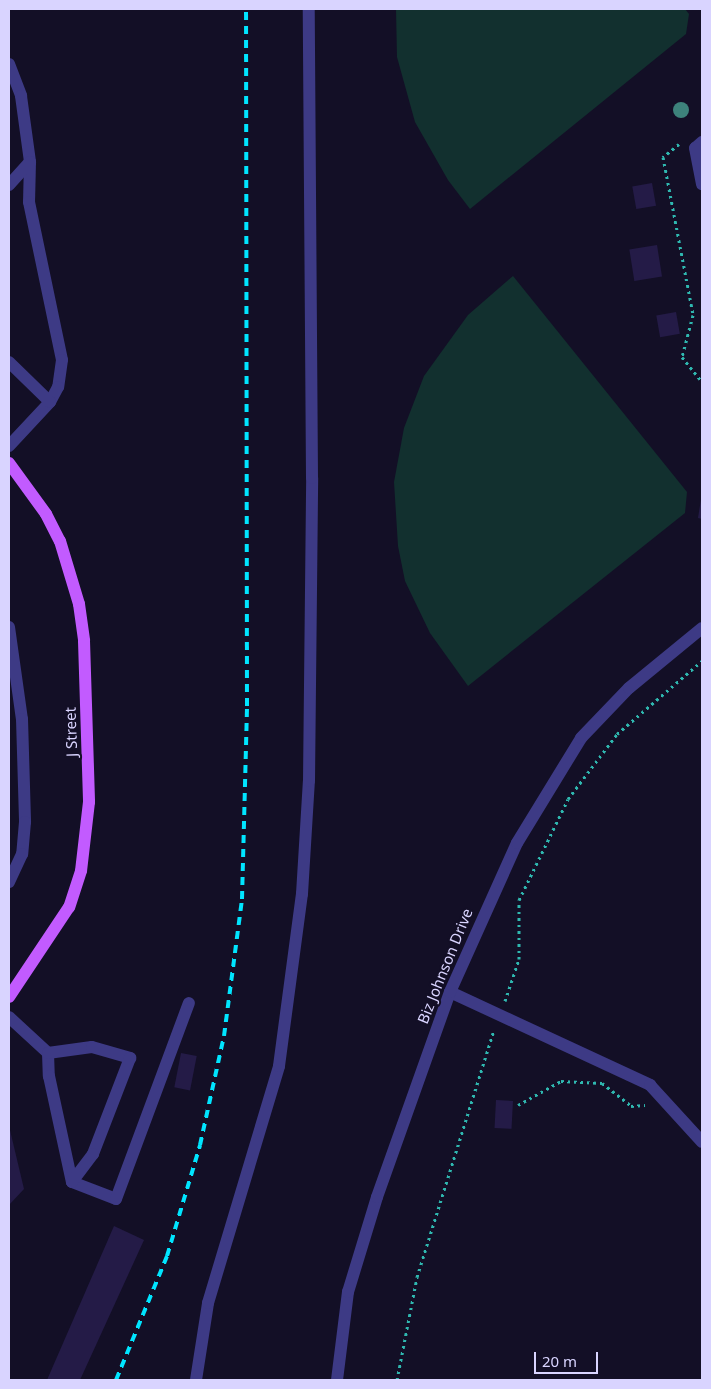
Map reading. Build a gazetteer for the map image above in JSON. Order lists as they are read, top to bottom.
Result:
{
  "streets": {
    "main road": ["J Street"],
    "street": ["Biz Johnson Drive"]
  },
  "scale_bar": "20 m"
}
